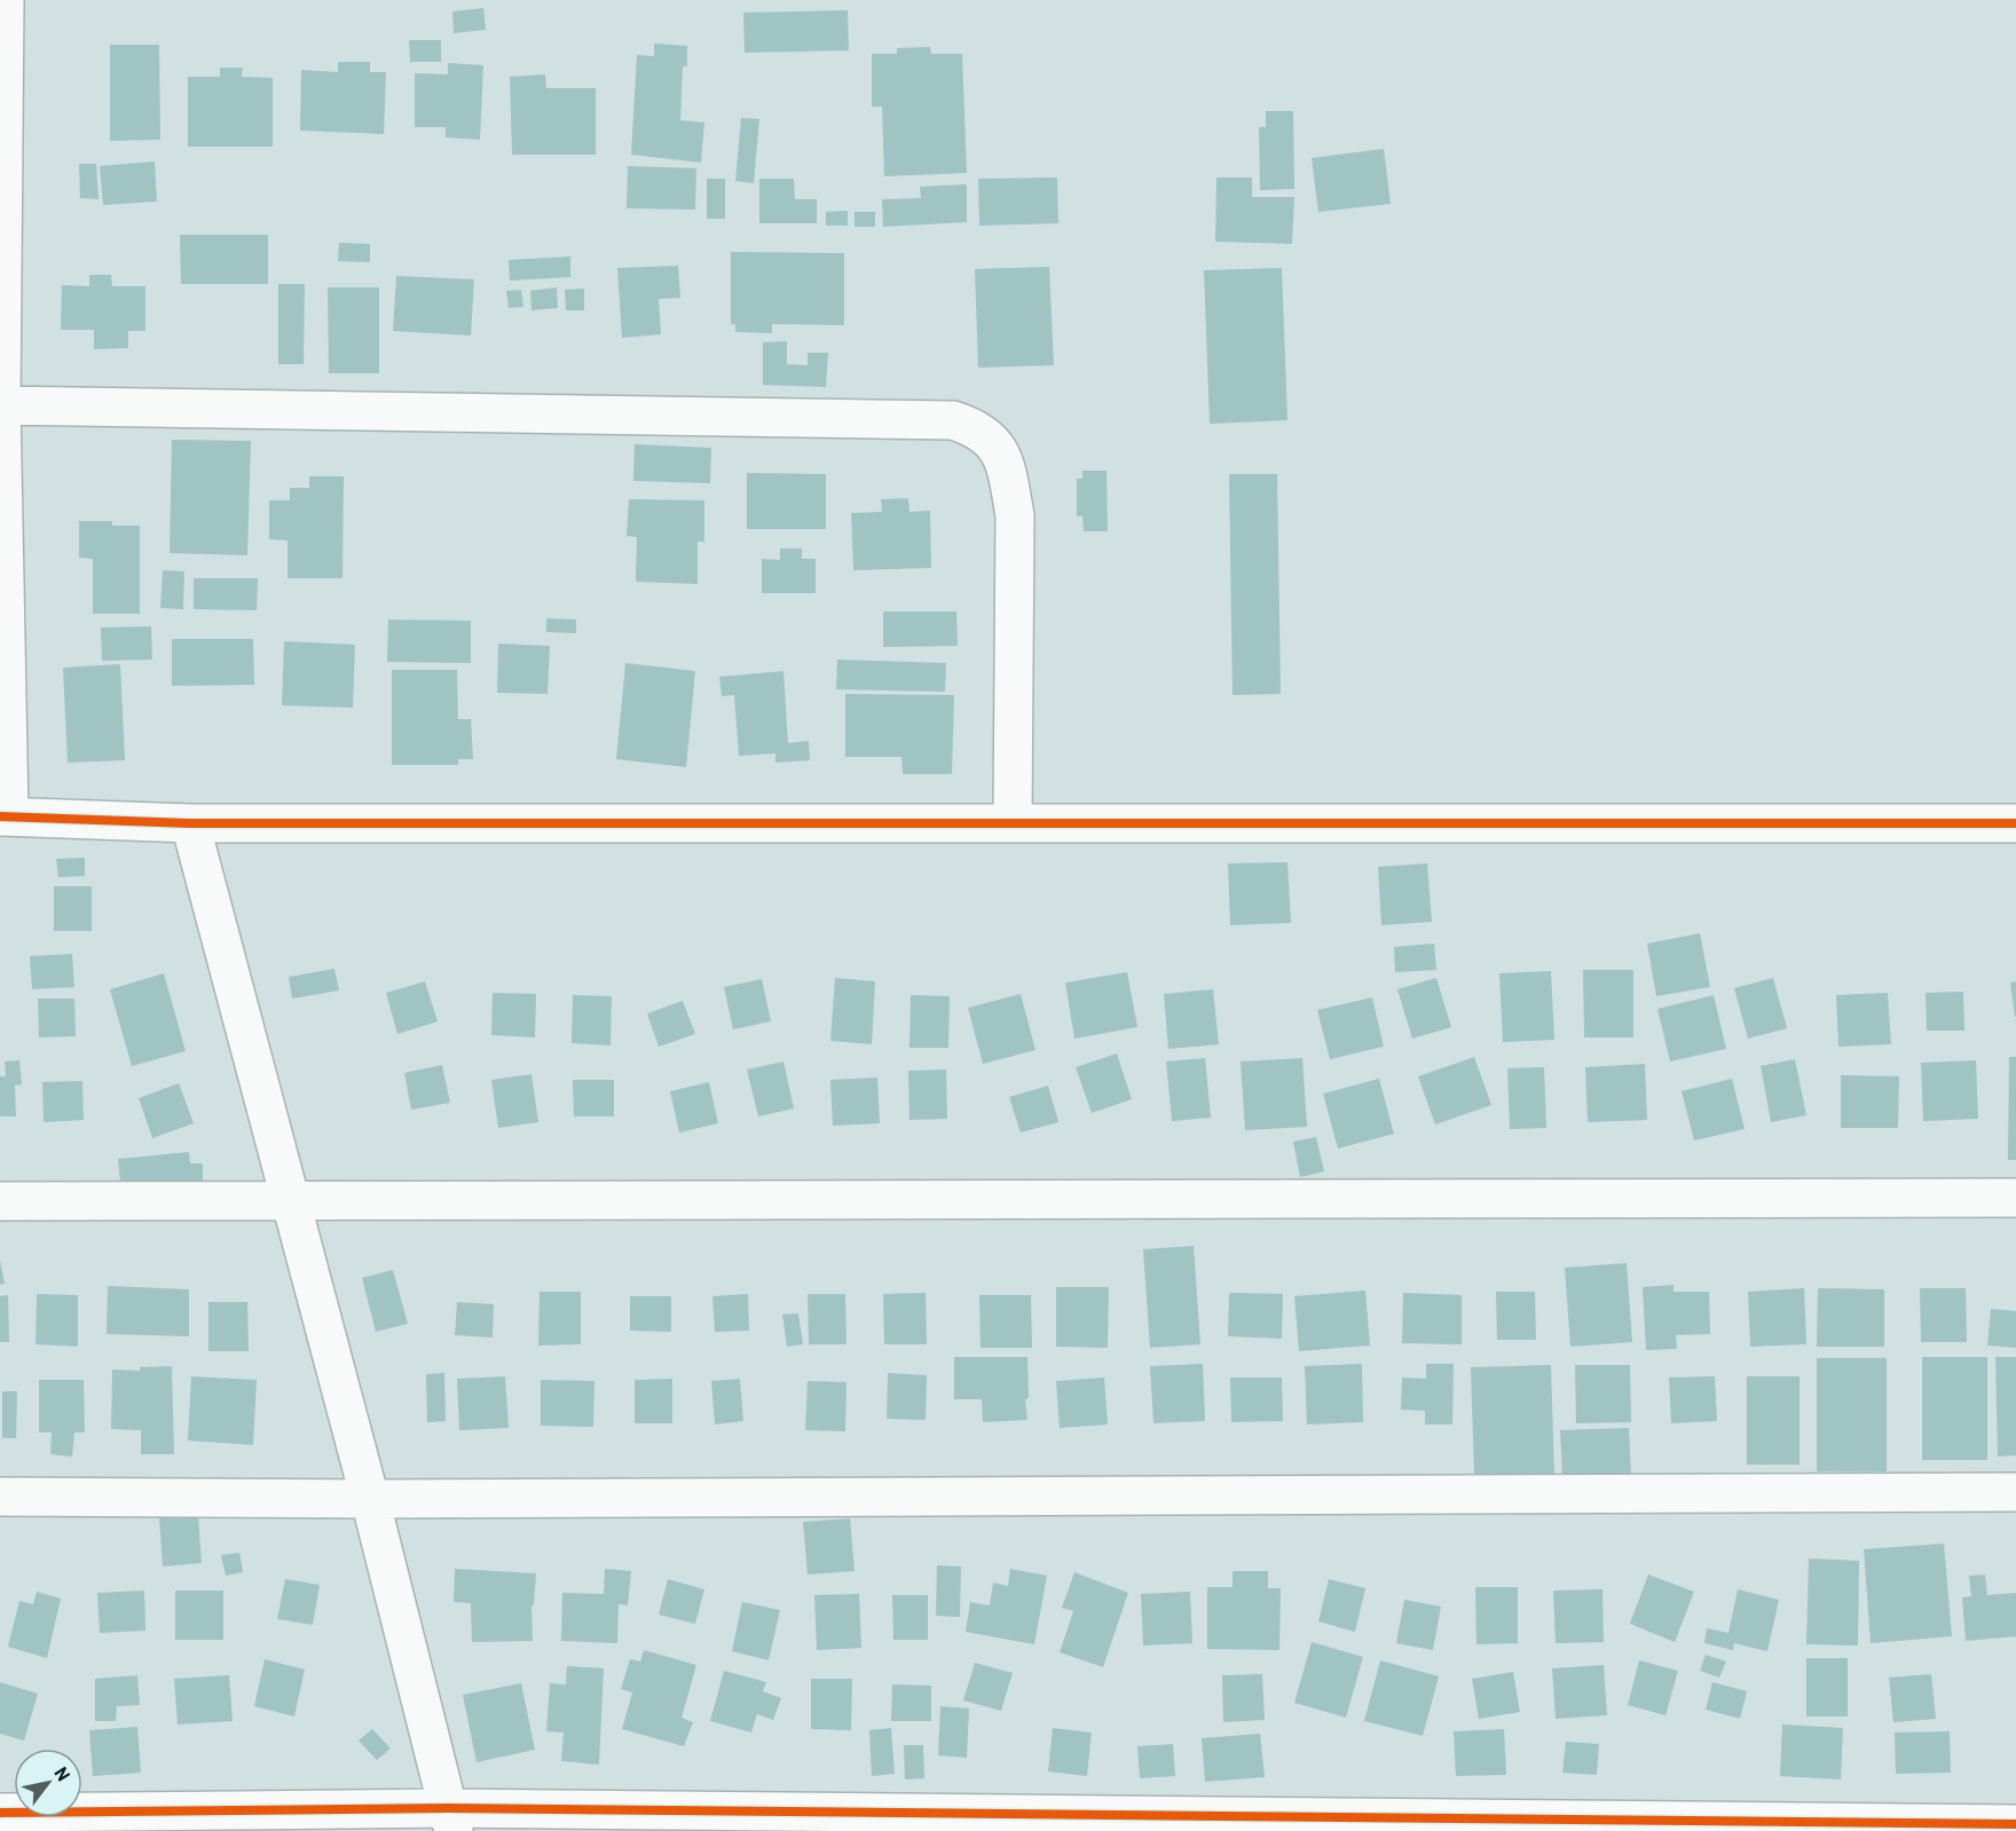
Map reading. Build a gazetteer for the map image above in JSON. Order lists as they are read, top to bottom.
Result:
{
  "north": "top right"
}
